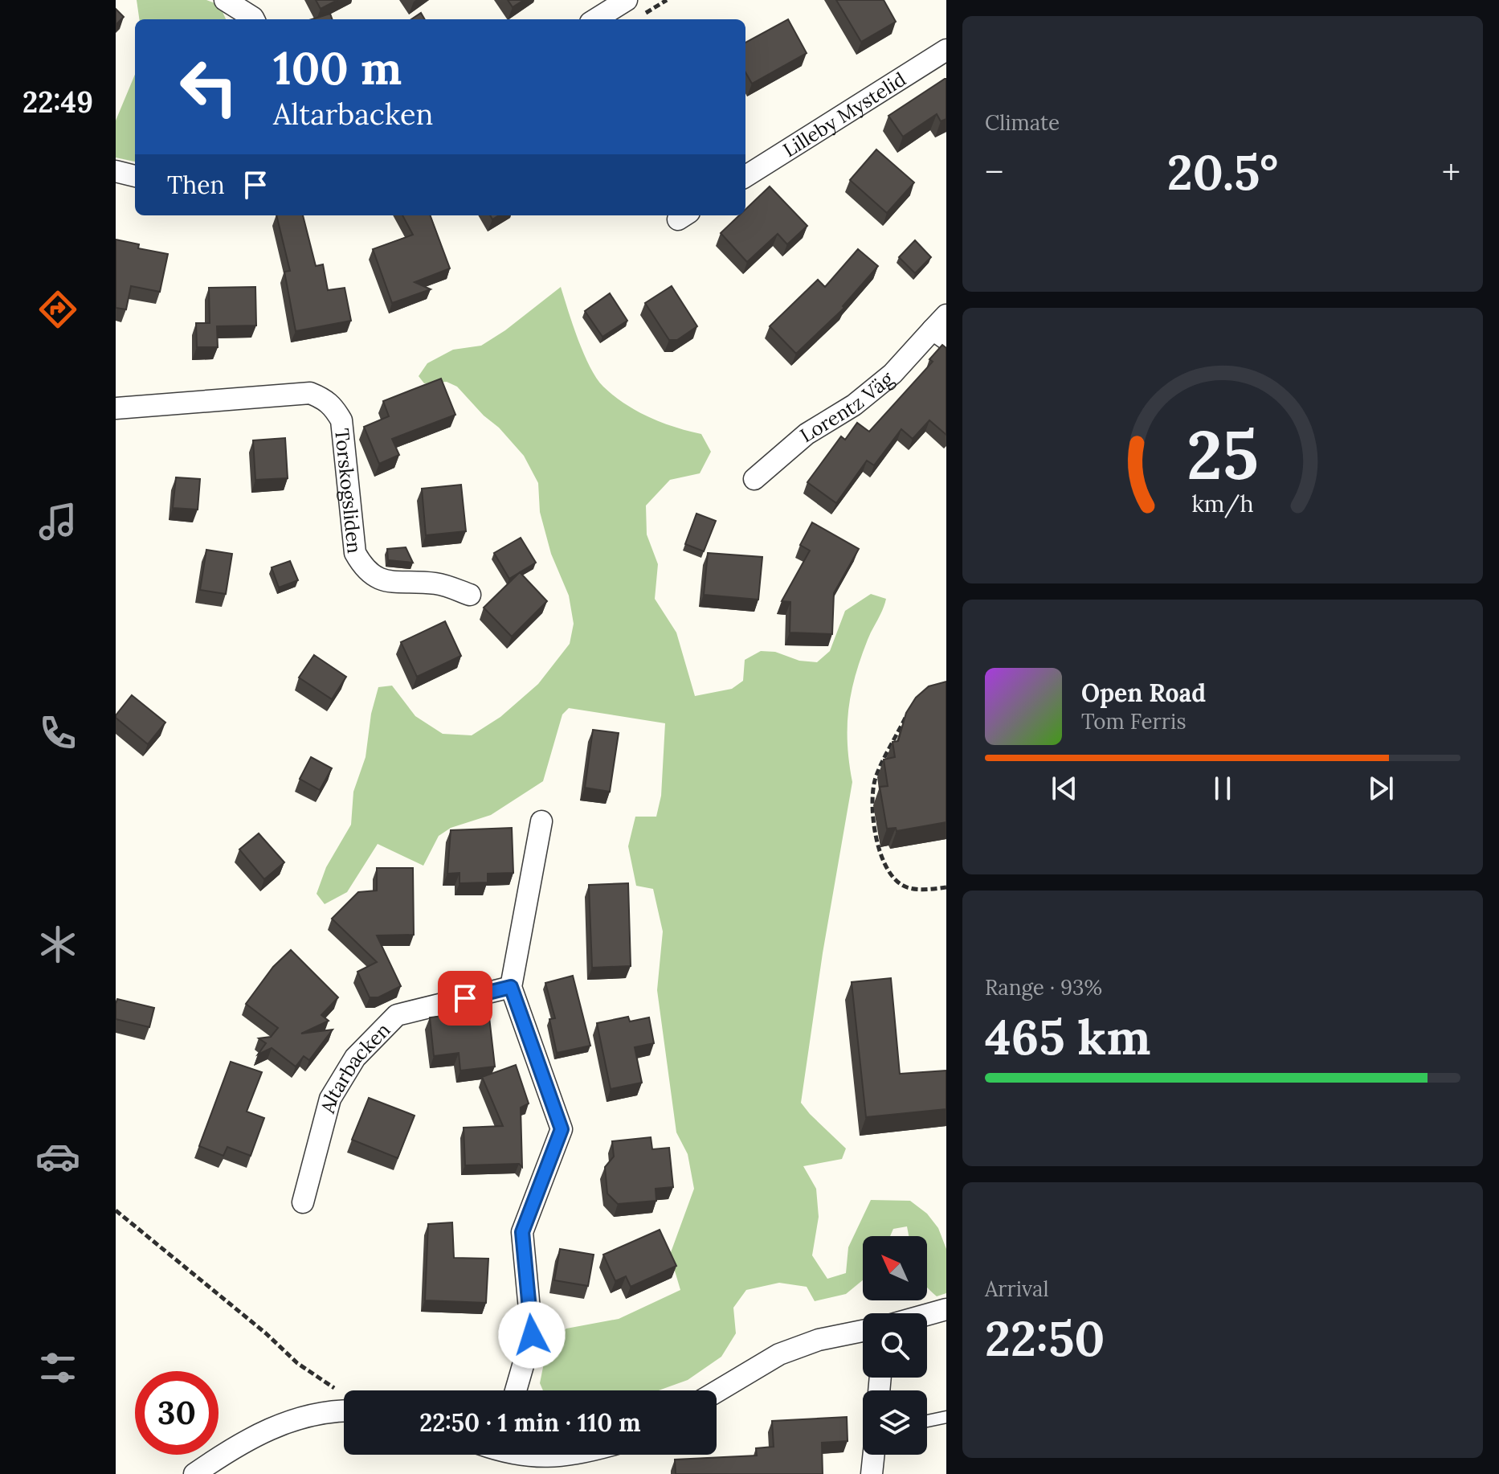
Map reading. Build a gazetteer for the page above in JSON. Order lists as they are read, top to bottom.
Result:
{
  "streets": {
    "street": [
      "Lilleby Mystelid",
      "Lorentz Väg",
      "Torskogsliden",
      "Altarbacken"
    ]
  },
  "north": "top left",
  "page": {
    "tabs": "22:49",
    "tile": [
      "Climate",
      ["Range · 93%", "465 km"],
      ["Arrival", "22:50"]
    ],
    "turn": ["100 m", "Altarbacken"],
    "heat": ["−", "20.5°", "+"],
    "then": "Then",
    "song": ["Open Road", "Tom Ferris"],
    "limit": "30",
    "trip": "22:50 · 1 min · 110 m",
    "gauge": ["25", "km/h"]
  }
}
